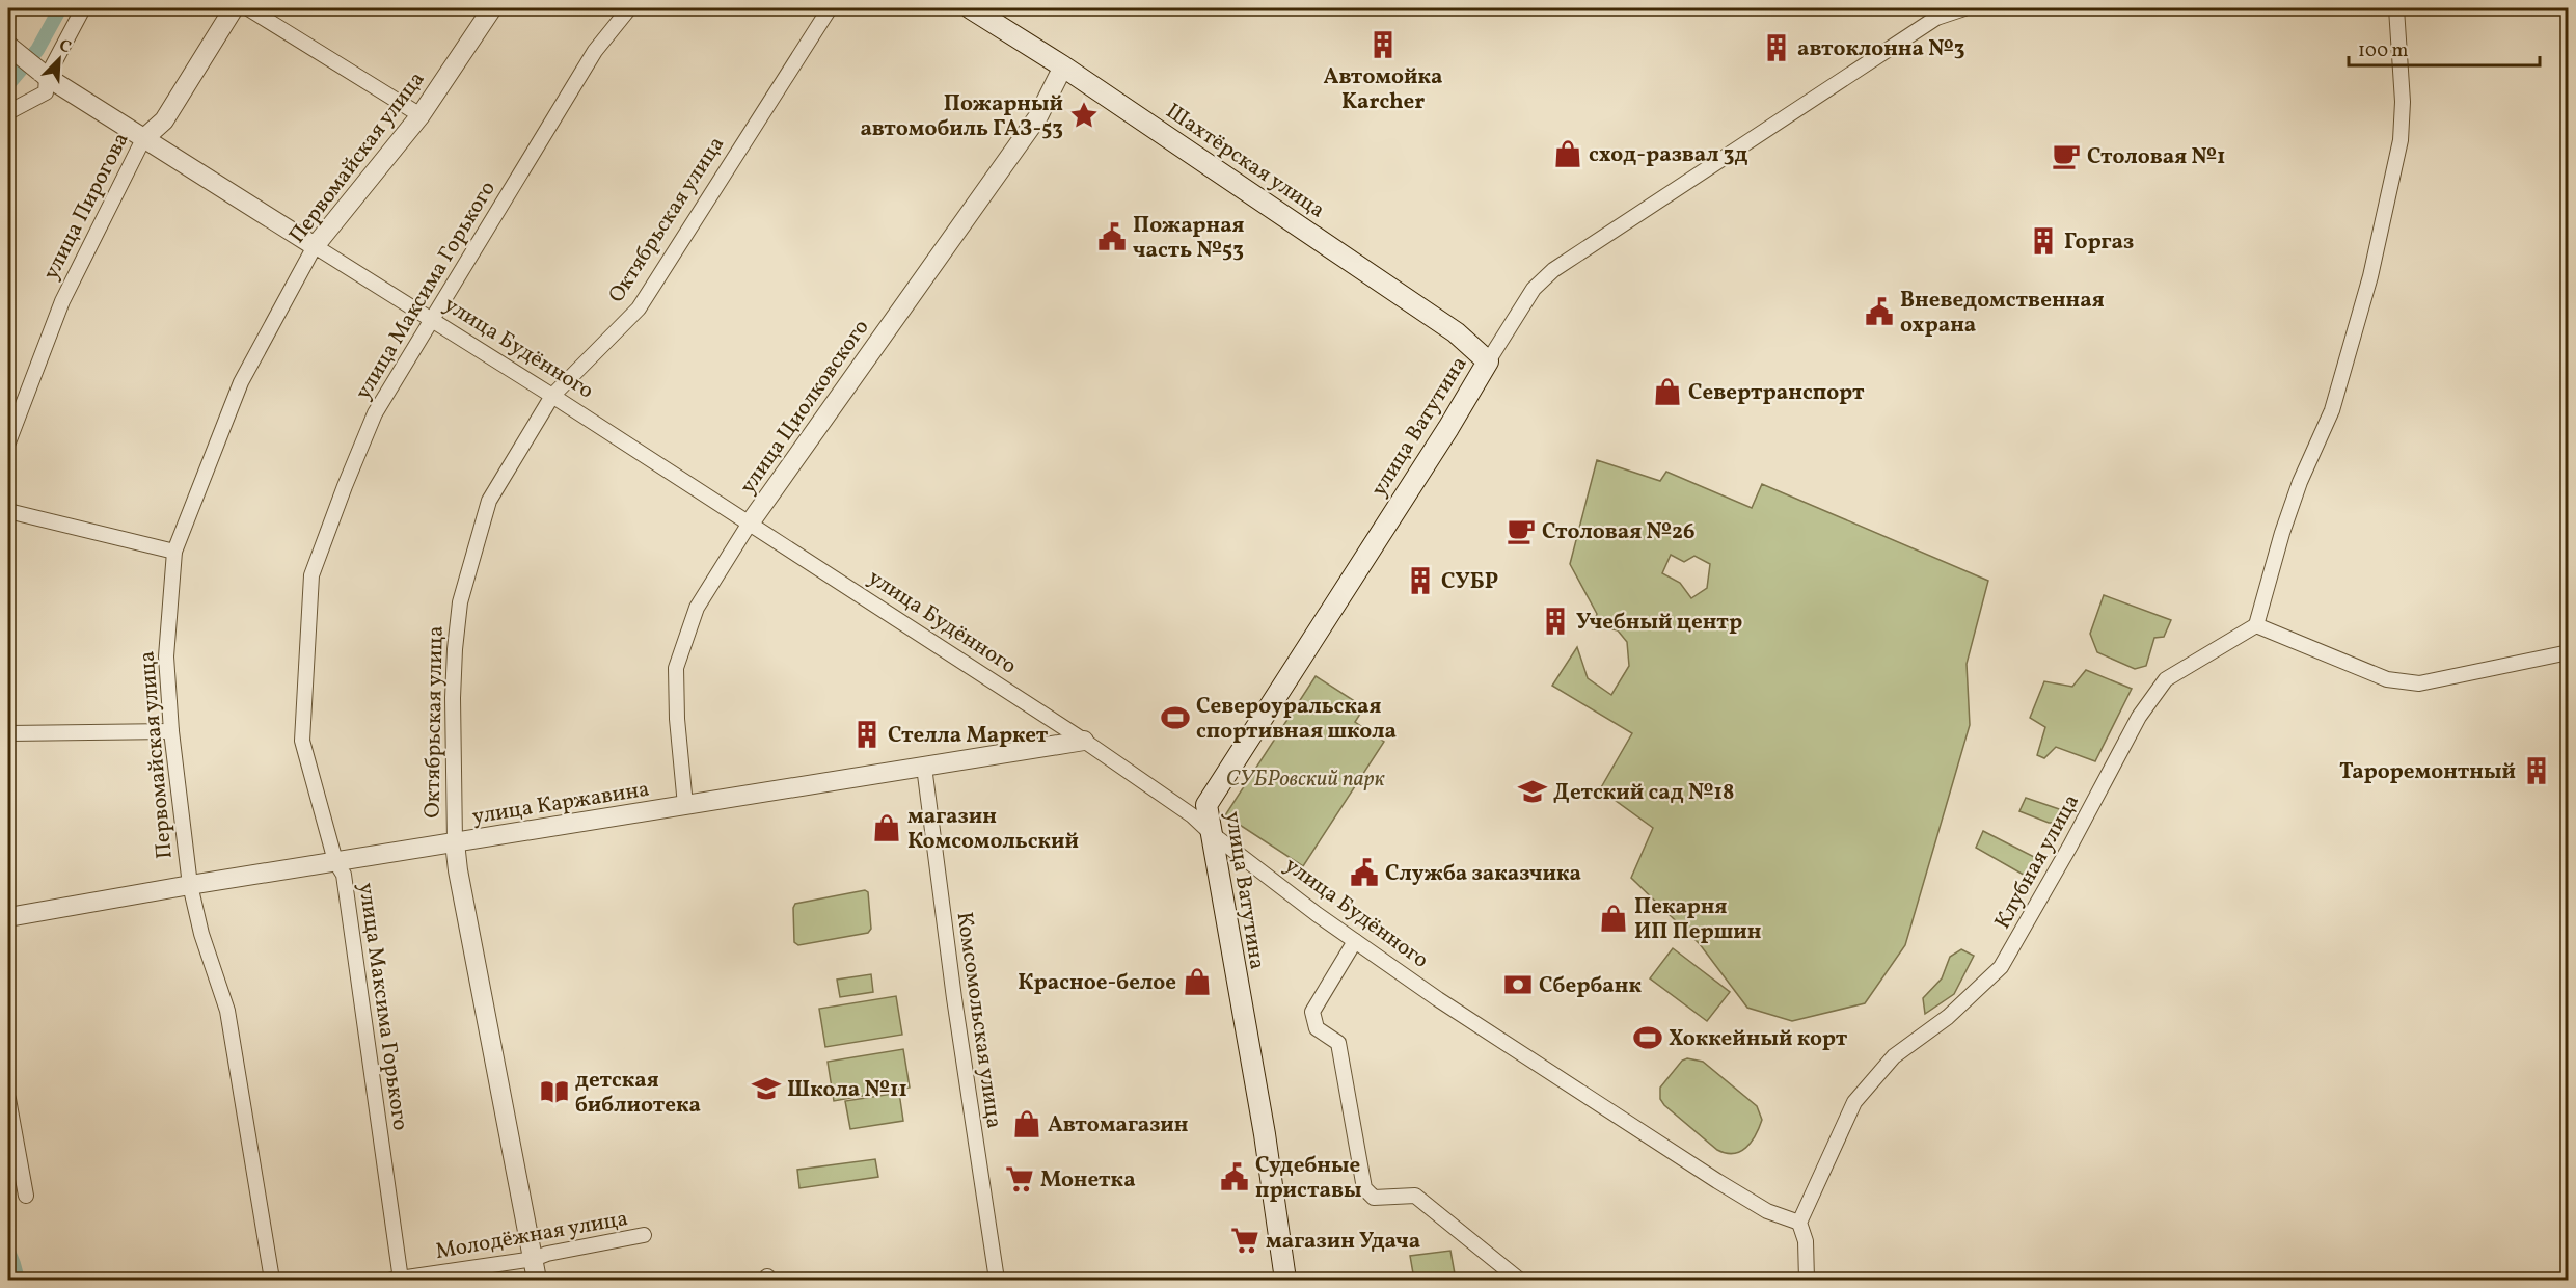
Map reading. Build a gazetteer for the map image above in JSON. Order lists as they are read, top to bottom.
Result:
{
  "streets": {
    "main road": ["Шахтёрская улица", "улица Ватутина"],
    "street": [
      "Первомайская улица",
      "улица Пирогова",
      "Октябрьская улица",
      "улица Максима Горького",
      "улица Будённого",
      "улица Циолковского",
      "улица Каржавина",
      "Клубная улица",
      "Комсомольская улица",
      "Молодёжная улица"
    ]
  },
  "crossings": [
    ["Первомайская улица", "улица Будённого"],
    ["Первомайская улица", "улица Каржавина"],
    ["Шахтёрская улица", "улица Циолковского"],
    ["Шахтёрская улица", "улица Ватутина"],
    ["улица Пирогова", "улица Будённого"],
    ["Октябрьская улица", "улица Будённого"],
    ["Октябрьская улица", "улица Каржавина"],
    ["Октябрьская улица", "Молодёжная улица"],
    ["улица Максима Горького", "улица Будённого"],
    ["улица Максима Горького", "улица Каржавина"],
    ["улица Максима Горького", "Молодёжная улица"],
    ["улица Будённого", "улица Циолковского"],
    ["улица Будённого", "улица Ватутина"],
    ["улица Будённого", "улица Каржавина"],
    ["улица Будённого", "Клубная улица"],
    ["улица Циолковского", "улица Каржавина"],
    ["улица Каржавина", "Комсомольская улица"]
  ],
  "parks": ["СУБРовский парк"],
  "places": {
    "building": [
      "Автомойка Karcher",
      "автоклонна №3",
      "Горгаз",
      "СУБР",
      "Учебный центр",
      "Стелла Маркет",
      "Тароремонтный"
    ],
    "place": ["Пожарный автомобиль ГАЗ-53"],
    "shop": [
      "сход-развал 3д",
      "Севертранспорт",
      "магазин Комсомольский",
      "Пекарня ИП Першин",
      "Красное-белое",
      "Автомагазин"
    ],
    "cafe": ["Столовая №1", "Столовая №26"],
    "public building": [
      "Пожарная часть №53",
      "Вневедомственная охрана",
      "Служба заказчика",
      "Судебные приставы"
    ],
    "sports": ["Североуральская спортивная школа", "Хоккейный корт"],
    "school or university": ["Детский сад №18", "Школа №11"],
    "bank": ["Сбербанк"],
    "library": ["детская библиотека"],
    "supermarket": ["Монетка", "магазин Удача"]
  },
  "scale_bar": "100 m",
  "north": "top right"
}
